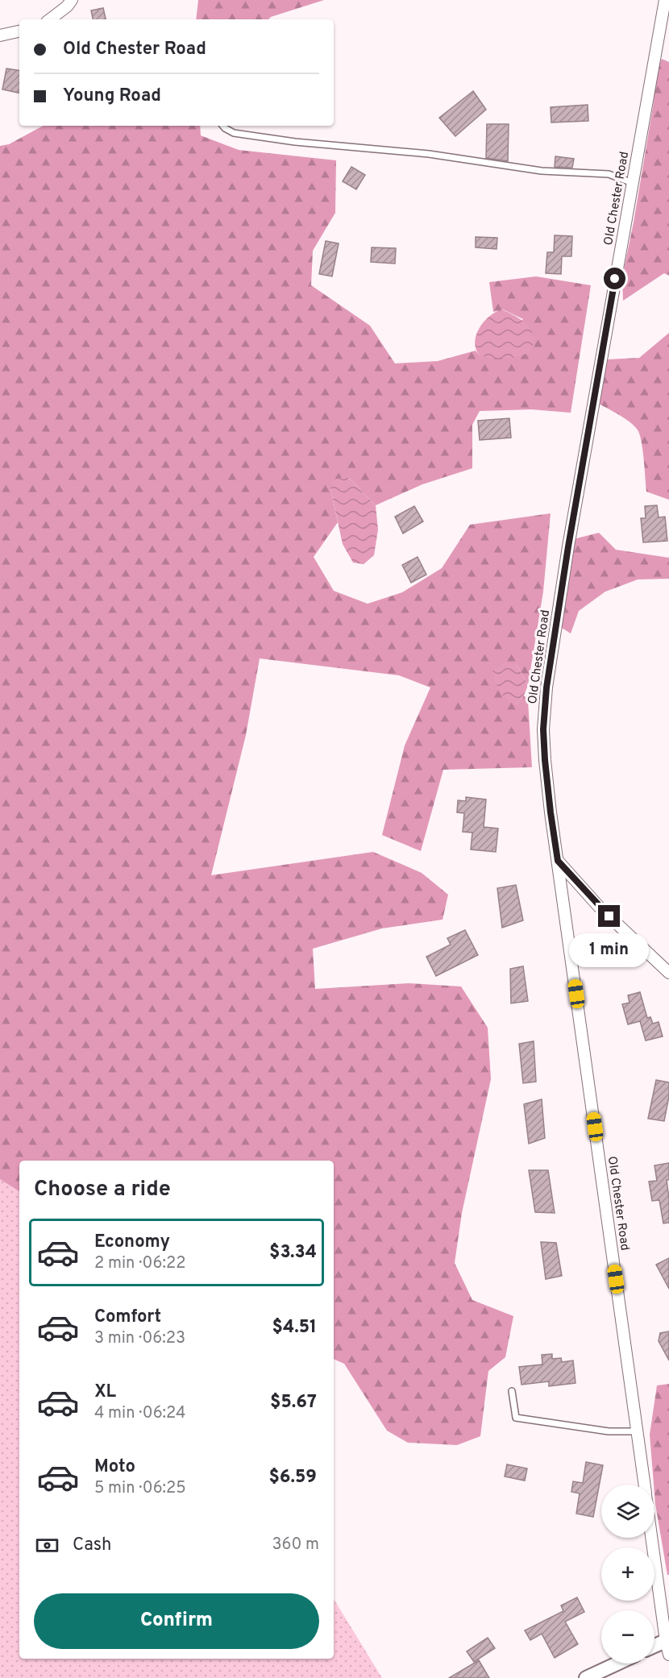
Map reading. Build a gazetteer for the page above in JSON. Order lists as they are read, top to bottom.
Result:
{
  "streets": {
    "street": ["Old Chester Road"]
  },
  "page": {
    "banner": ["Old Chester Road", "Young Road"],
    "bubble": "1 min",
    "heading": "Choose a ride",
    "list": [
      {
        "name": "Economy",
        "note": "2 min · 06:22",
        "value": "$3.34"
      },
      {
        "name": "Comfort",
        "note": "3 min · 06:23",
        "value": "$4.51"
      },
      {
        "name": "XL",
        "note": "4 min · 06:24",
        "value": "$5.67"
      },
      {
        "name": "Moto",
        "note": "5 min · 06:25",
        "value": "$6.59"
      }
    ],
    "map_buttons": ["+", "−"],
    "pay": ["Cash", "360 m"],
    "buttons": "Confirm"
  }
}
